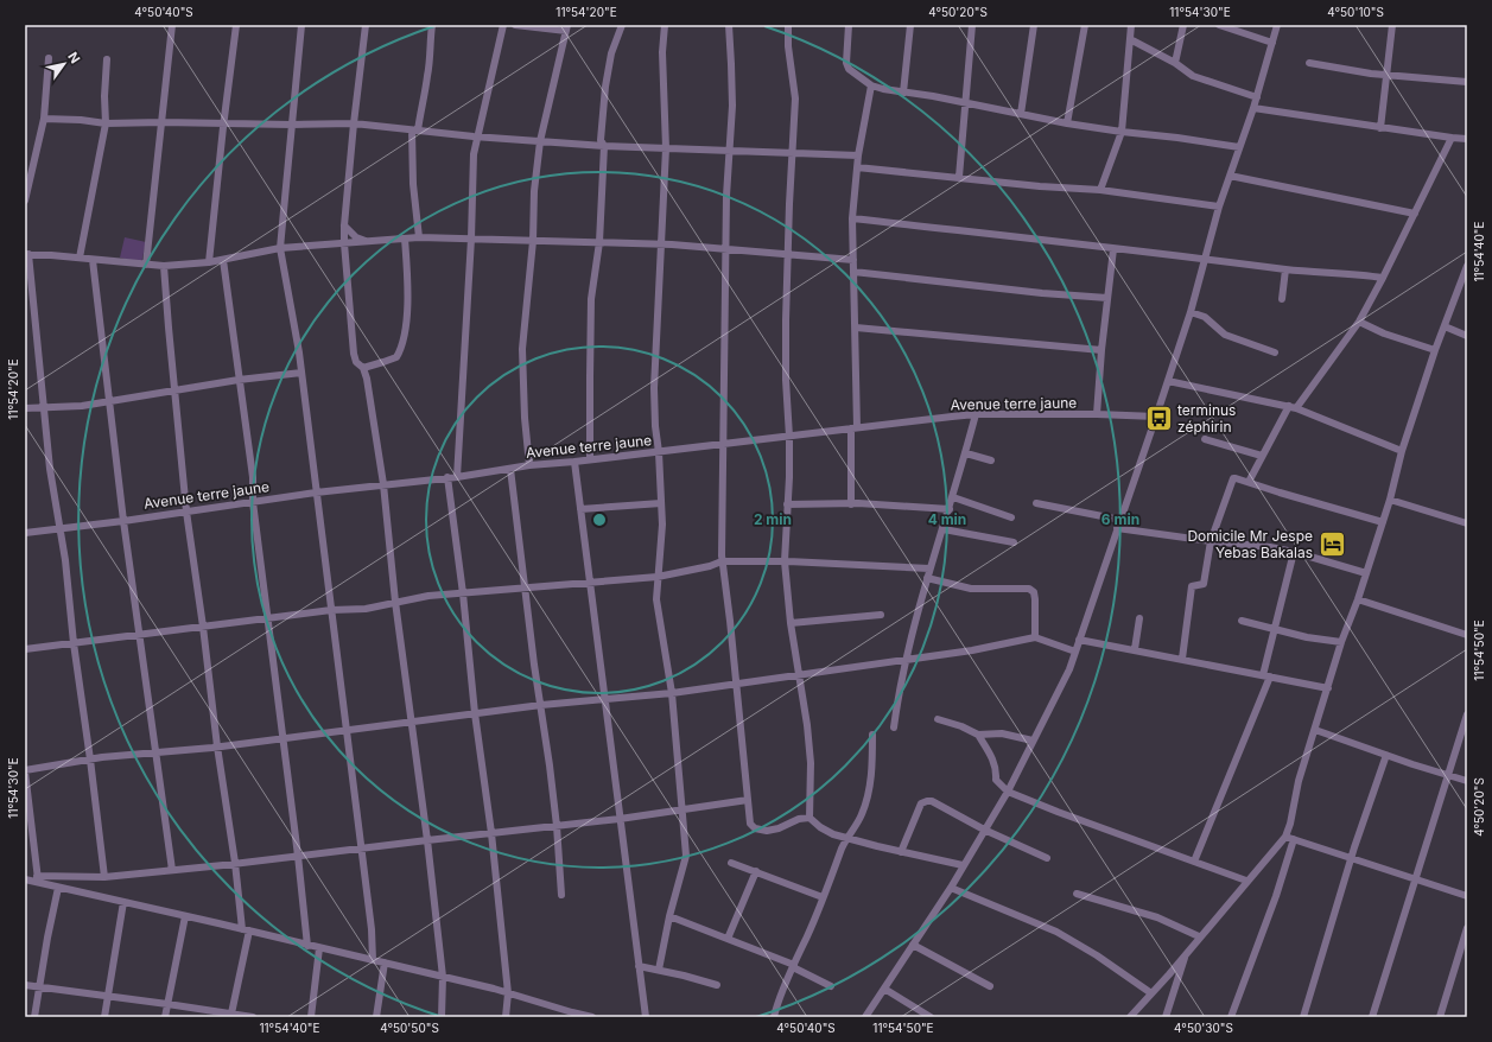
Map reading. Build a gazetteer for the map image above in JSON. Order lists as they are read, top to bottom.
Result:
{
  "streets": {
    "street": ["Avenue terre jaune"]
  },
  "places": {
    "bus stop": ["terminus zéphirin"],
    "hotel": ["Domicile Mr Jespe Yebas Bakalas"]
  },
  "north": "top right",
  "coordinates": [
    "4°50'40\"S",
    "11°54'20\"E",
    "4°50'20\"S",
    "11°54'30\"E",
    "4°50'10\"S",
    "11°54'40\"E",
    "11°54'50\"E",
    "4°50'50\"S",
    "4°50'30\"S"
  ],
  "rings": ["2 min", "4 min", "6 min"]
}
